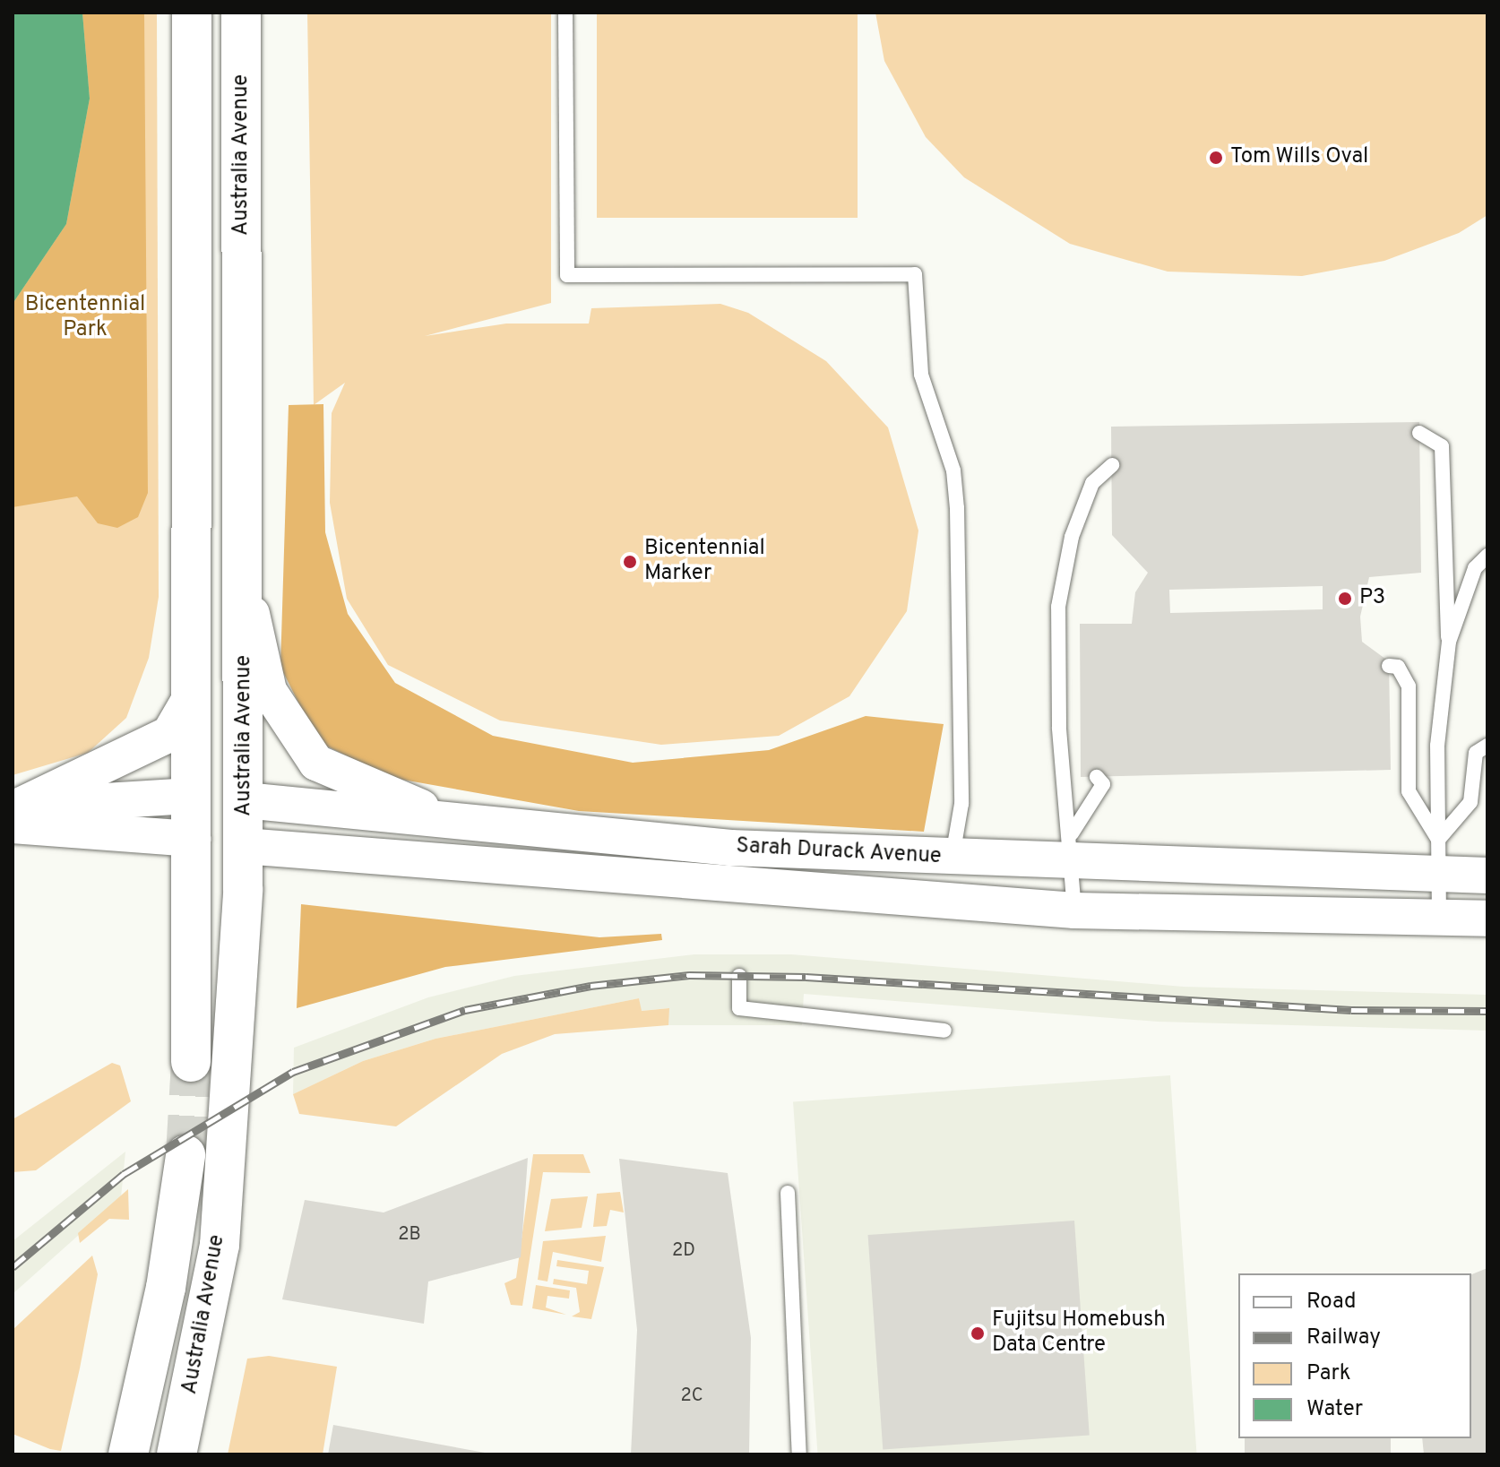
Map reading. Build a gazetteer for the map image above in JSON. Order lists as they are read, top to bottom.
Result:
{
  "streets": {
    "main road": ["Australia Avenue", "Sarah Durack Avenue"]
  },
  "crossings": [
    ["Australia Avenue", "Sarah Durack Avenue"]
  ],
  "parks": ["Bicentennial Park"],
  "places": [
    "Tom Wills Oval",
    "Bicentennial Marker",
    "P3",
    "Fujitsu Homebush Data Centre"
  ],
  "house_numbers": ["2B", "2D", "2C"],
  "legend": [
    "Road",
    "Railway",
    "Park",
    "Water"
  ]
}
